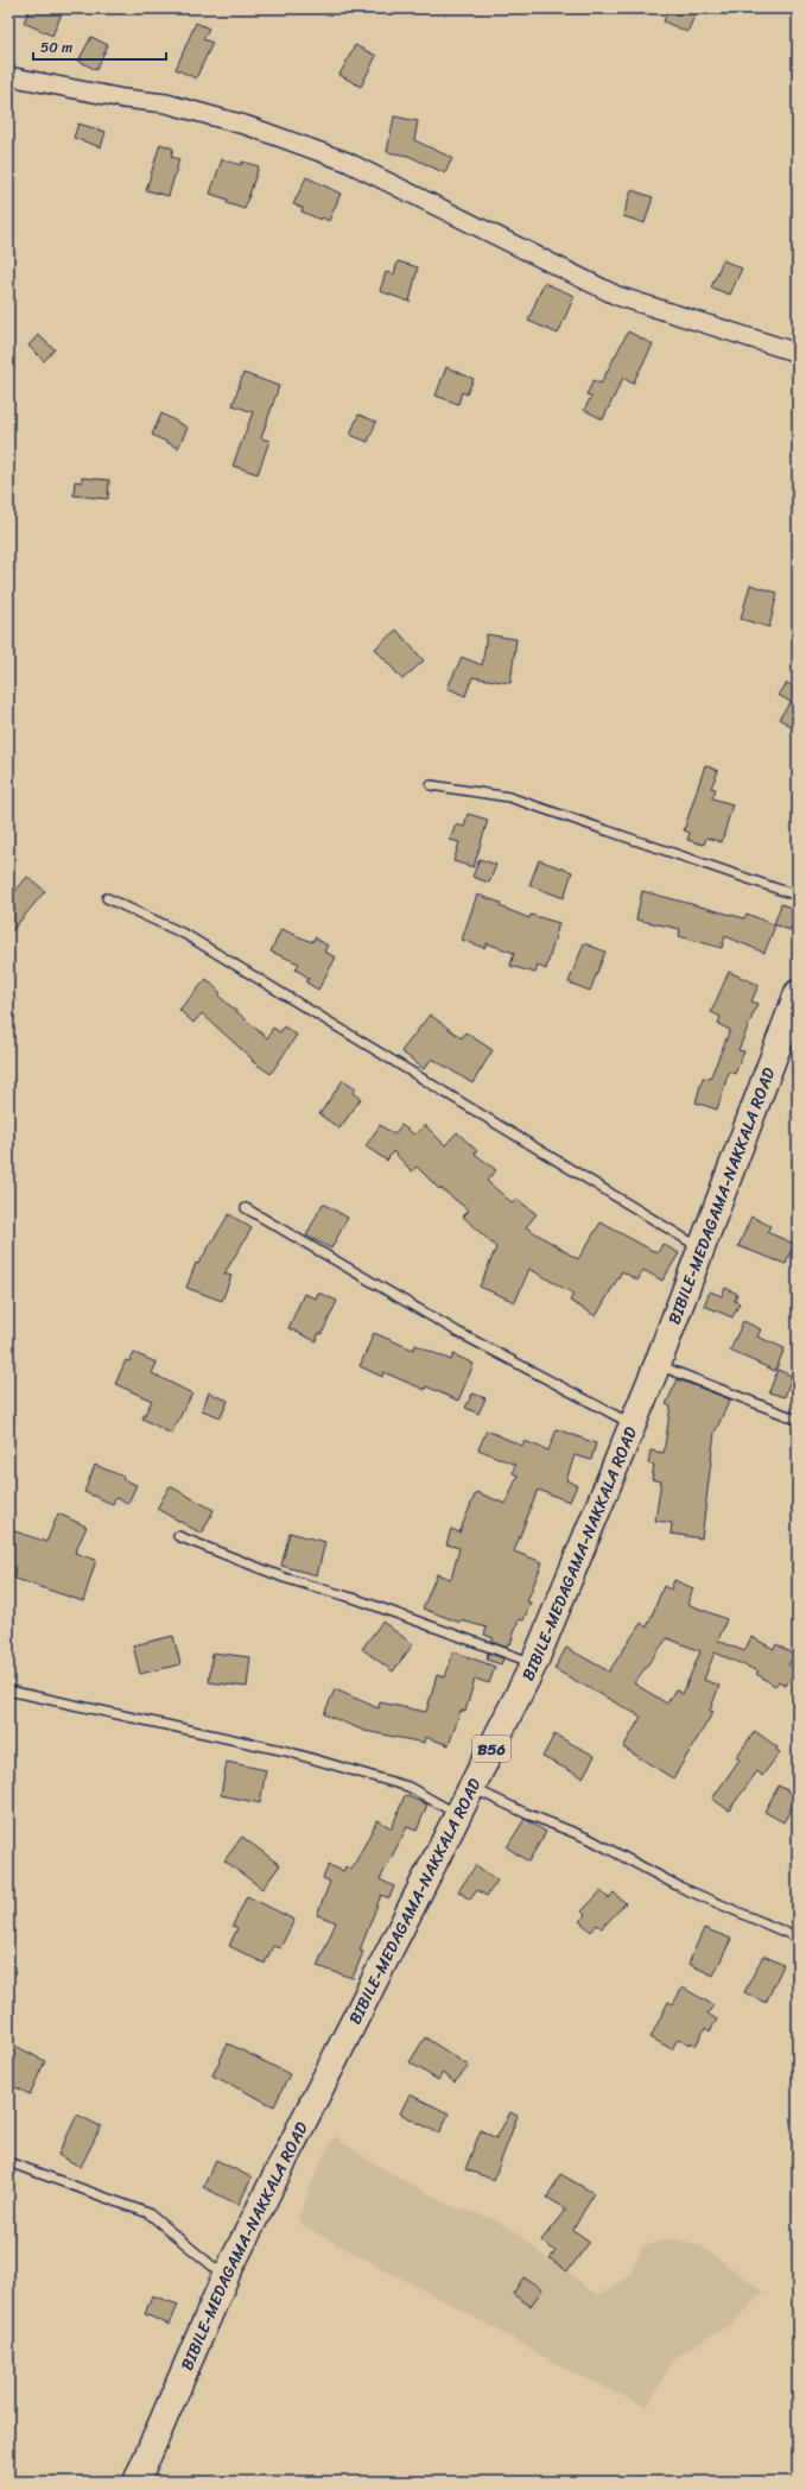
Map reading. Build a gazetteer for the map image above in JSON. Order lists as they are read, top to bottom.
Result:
{
  "streets": {
    "main road": ["BIBILE-MEDAGAMA-NAKKALA ROAD", "B56"]
  },
  "scale_bar": "50 m"
}
